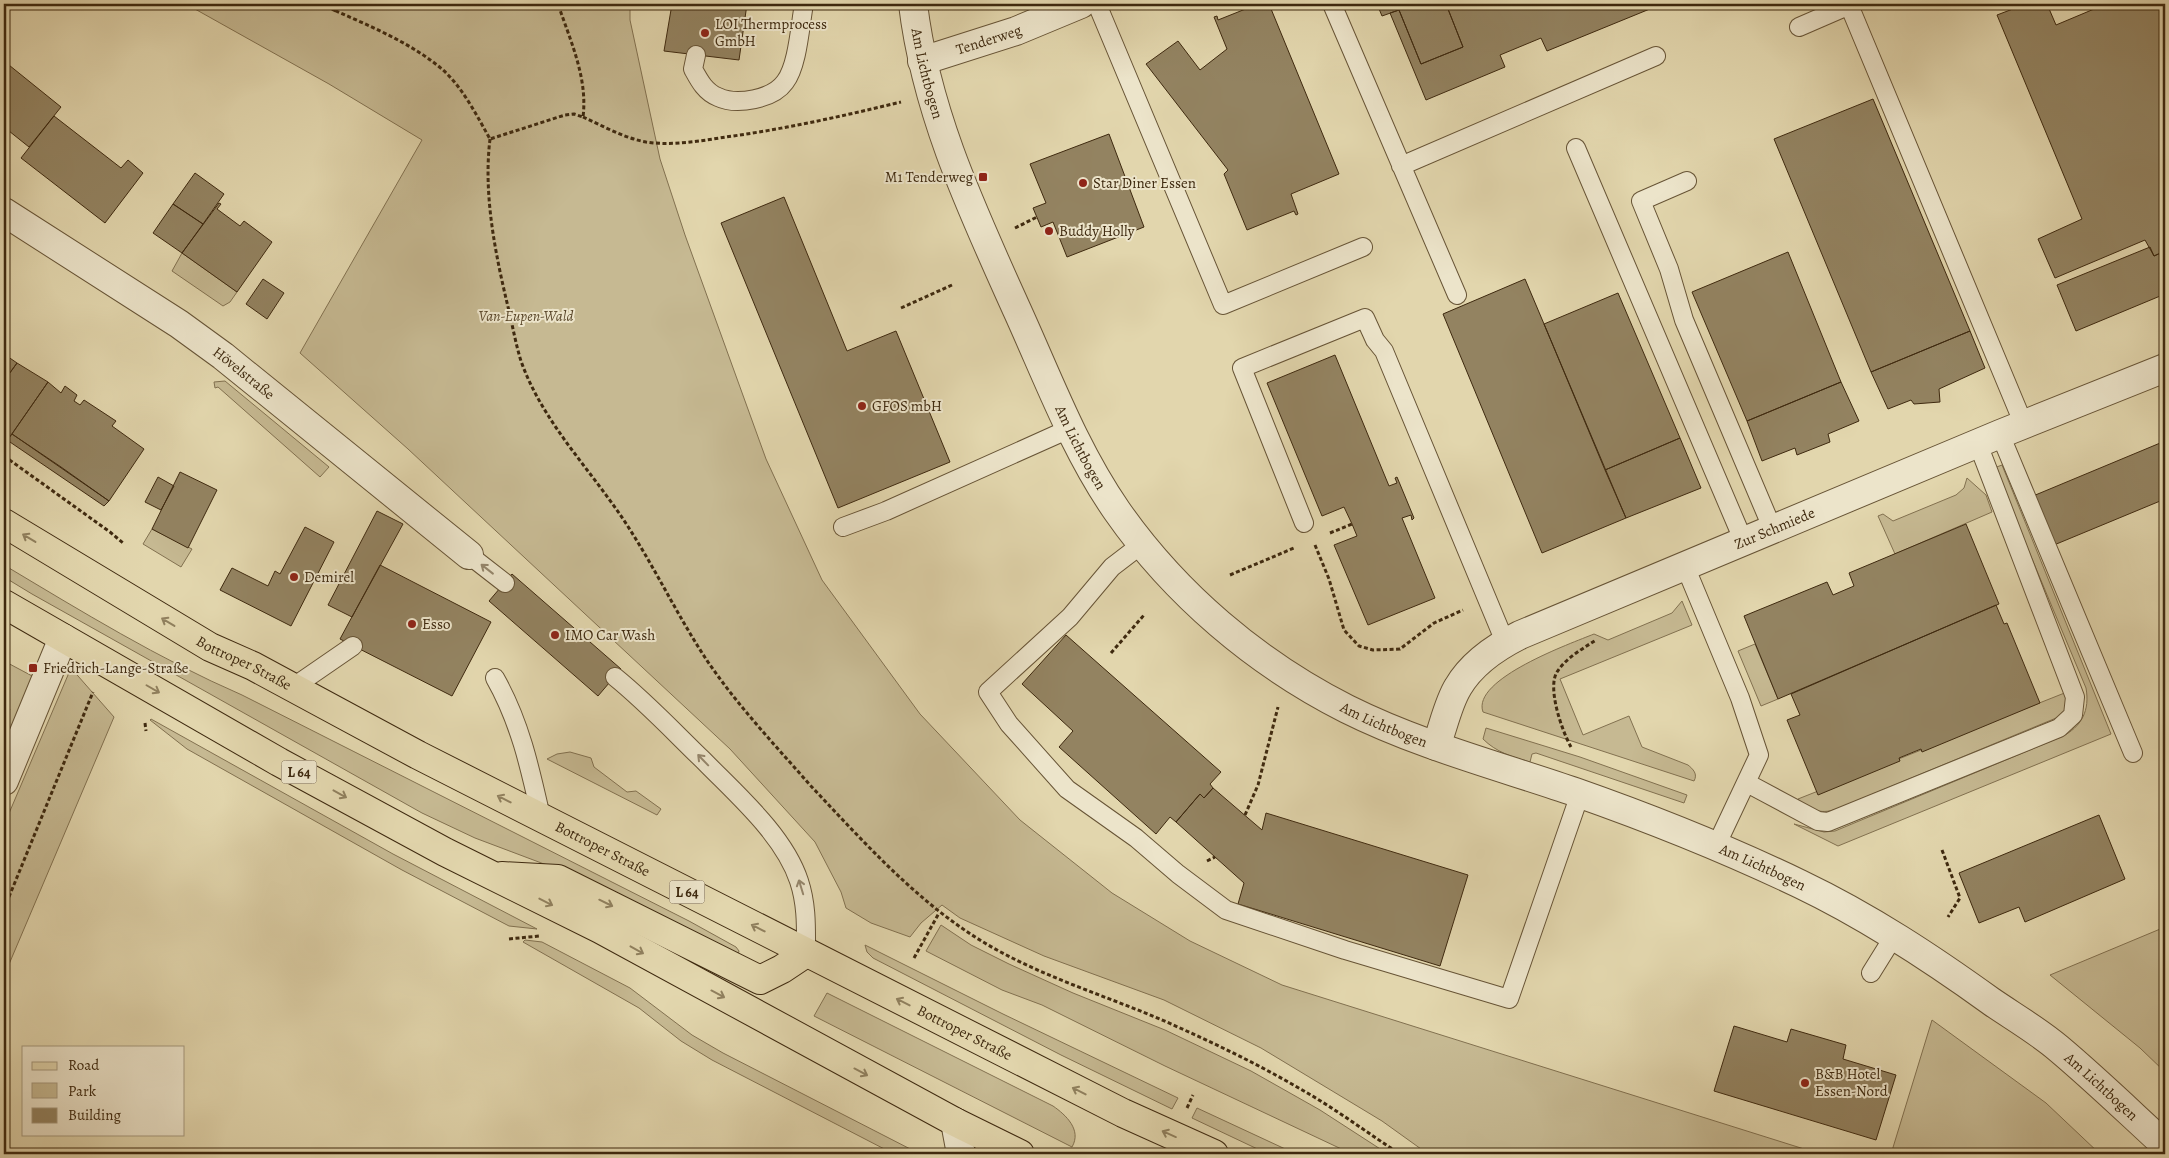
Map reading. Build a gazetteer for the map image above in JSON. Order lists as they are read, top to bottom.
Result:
{
  "streets": {
    "main road": ["Bottroper Straße", "L 64"],
    "street": [
      "Tenderweg",
      "Am Lichtbogen",
      "Hövelstraße",
      "Zur Schmiede"
    ]
  },
  "crossings": [
    ["Tenderweg", "Am Lichtbogen"],
    ["Am Lichtbogen", "Zur Schmiede"]
  ],
  "parks": ["Van-Eupen-Wald"],
  "places": {
    "other": [
      "LOI Thermprocess GmbH",
      "Star Diner Essen",
      "Buddy Holly",
      "GFOS mbH",
      "Demirel",
      "Esso",
      "IMO Car Wash",
      "B&B Hotel Essen-Nord"
    ],
    "transit": ["M1 Tenderweg", "Friedrich-Lange-Straße"]
  },
  "legend": ["Road", "Park", "Building"]
}
